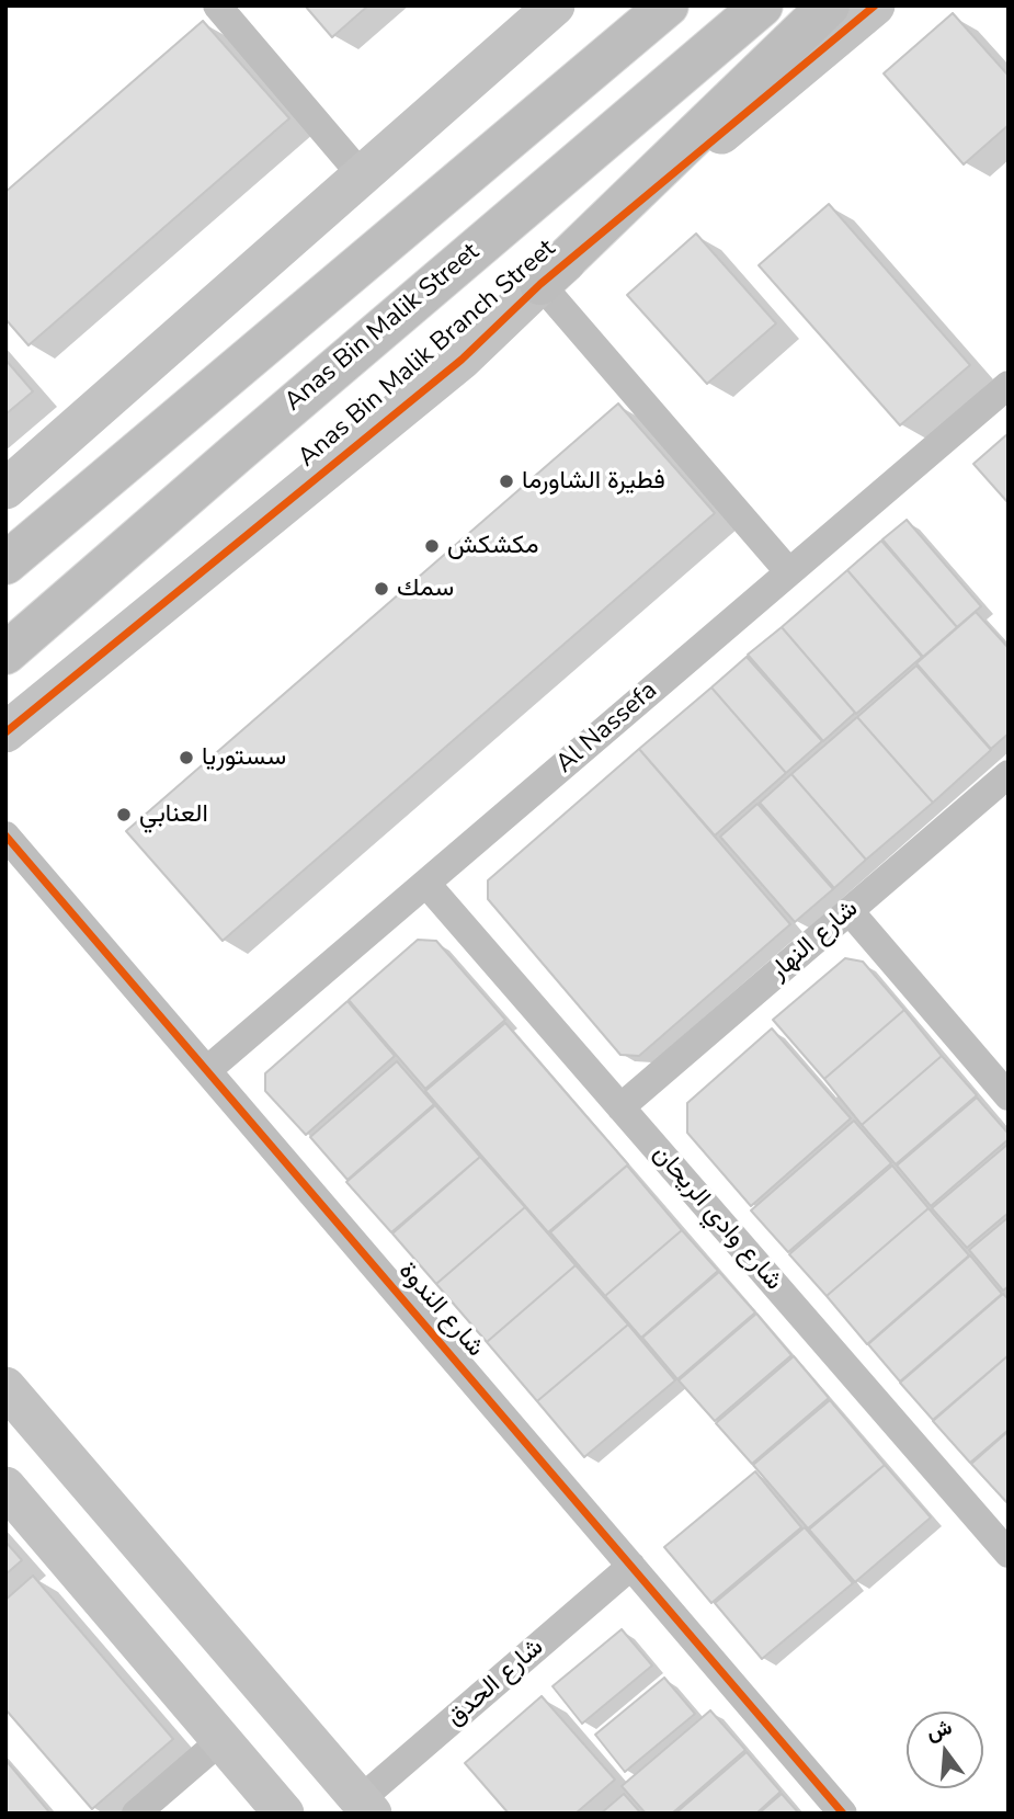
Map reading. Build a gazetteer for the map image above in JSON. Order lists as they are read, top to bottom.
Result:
{
  "streets": {
    "main road": ["Anas Bin Malik Street"],
    "street": [
      "Anas Bin Malik Branch Street",
      "Al Nassefa",
      "شارع النهار",
      "شارع وادي الريحان",
      "شارع الندوة",
      "شارع الحدق"
    ]
  },
  "crossings": [
    ["Al Nassefa", "شارع وادي الريحان"],
    ["Al Nassefa", "شارع الندوة"],
    ["شارع النهار", "شارع وادي الريحان"],
    ["شارع الندوة", "شارع الحدق"]
  ],
  "places": [
    "فطيرة الشاورما",
    "مكشكش",
    "سمك",
    "سستوريا",
    "العنابي"
  ],
  "north": "top"
}
